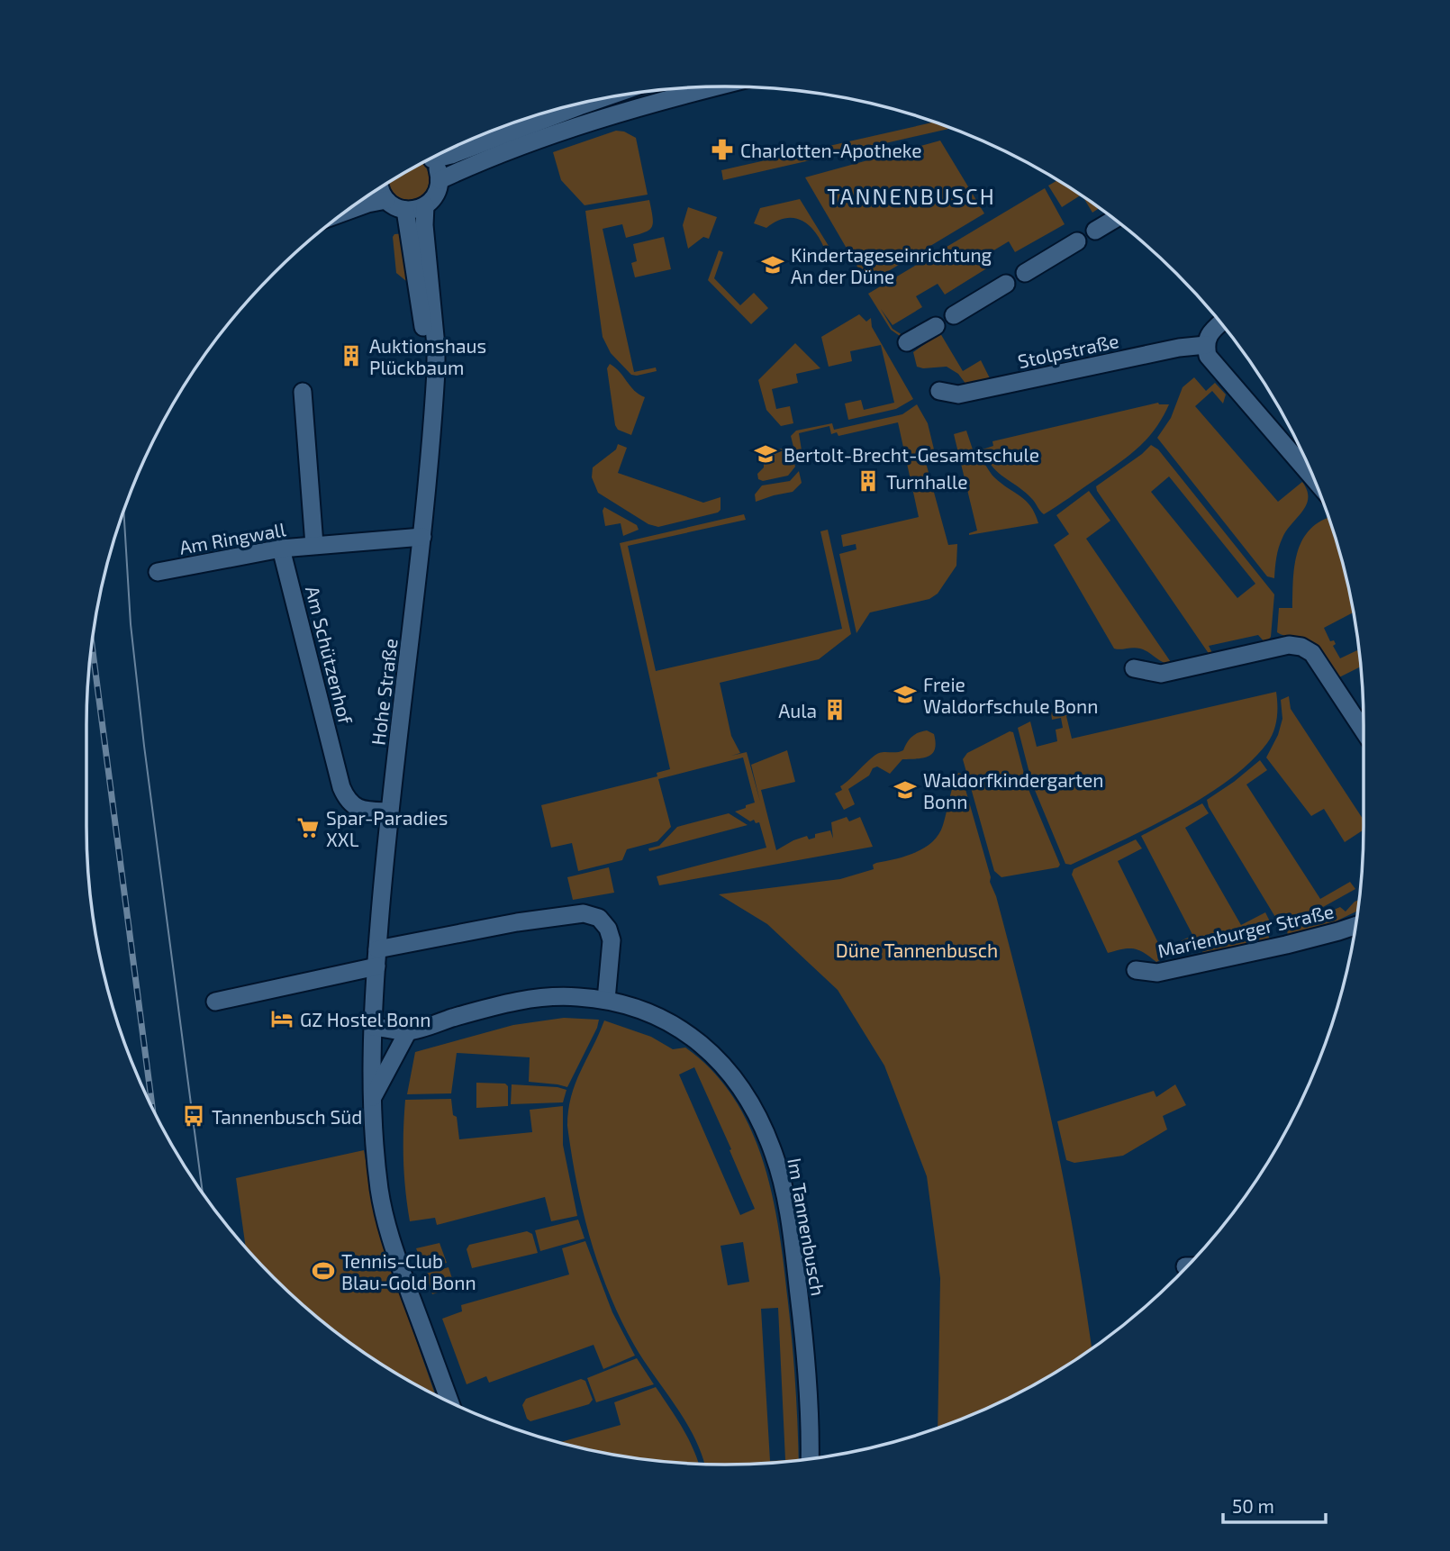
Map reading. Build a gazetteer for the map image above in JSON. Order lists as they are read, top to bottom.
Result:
{
  "streets": {
    "street": [
      "Stolpstraße",
      "Am Ringwall",
      "Am Schützenhof",
      "Hohe Straße",
      "Marienburger Straße",
      "Im Tannenbusch"
    ]
  },
  "crossings": [
    ["Am Ringwall", "Am Schützenhof"],
    ["Am Ringwall", "Hohe Straße"],
    ["Am Schützenhof", "Hohe Straße"],
    ["Hohe Straße", "Im Tannenbusch"]
  ],
  "districts": ["TANNENBUSCH"],
  "parks": ["Düne Tannenbusch"],
  "places": {
    "pharmacy": ["Charlotten-Apotheke"],
    "school or university": [
      "Kindertageseinrichtung An der Düne",
      "Bertolt-Brecht-Gesamtschule",
      "Freie Waldorfschule Bonn",
      "Waldorfkindergarten Bonn"
    ],
    "building": ["Auktionshaus Plückbaum", "Turnhalle", "Aula"],
    "supermarket": ["Spar-Paradies XXL"],
    "hotel": ["GZ Hostel Bonn"],
    "bus stop": ["Tannenbusch Süd"],
    "sports": ["Tennis-Club Blau-Gold Bonn"]
  },
  "scale_bar": "50 m"
}
